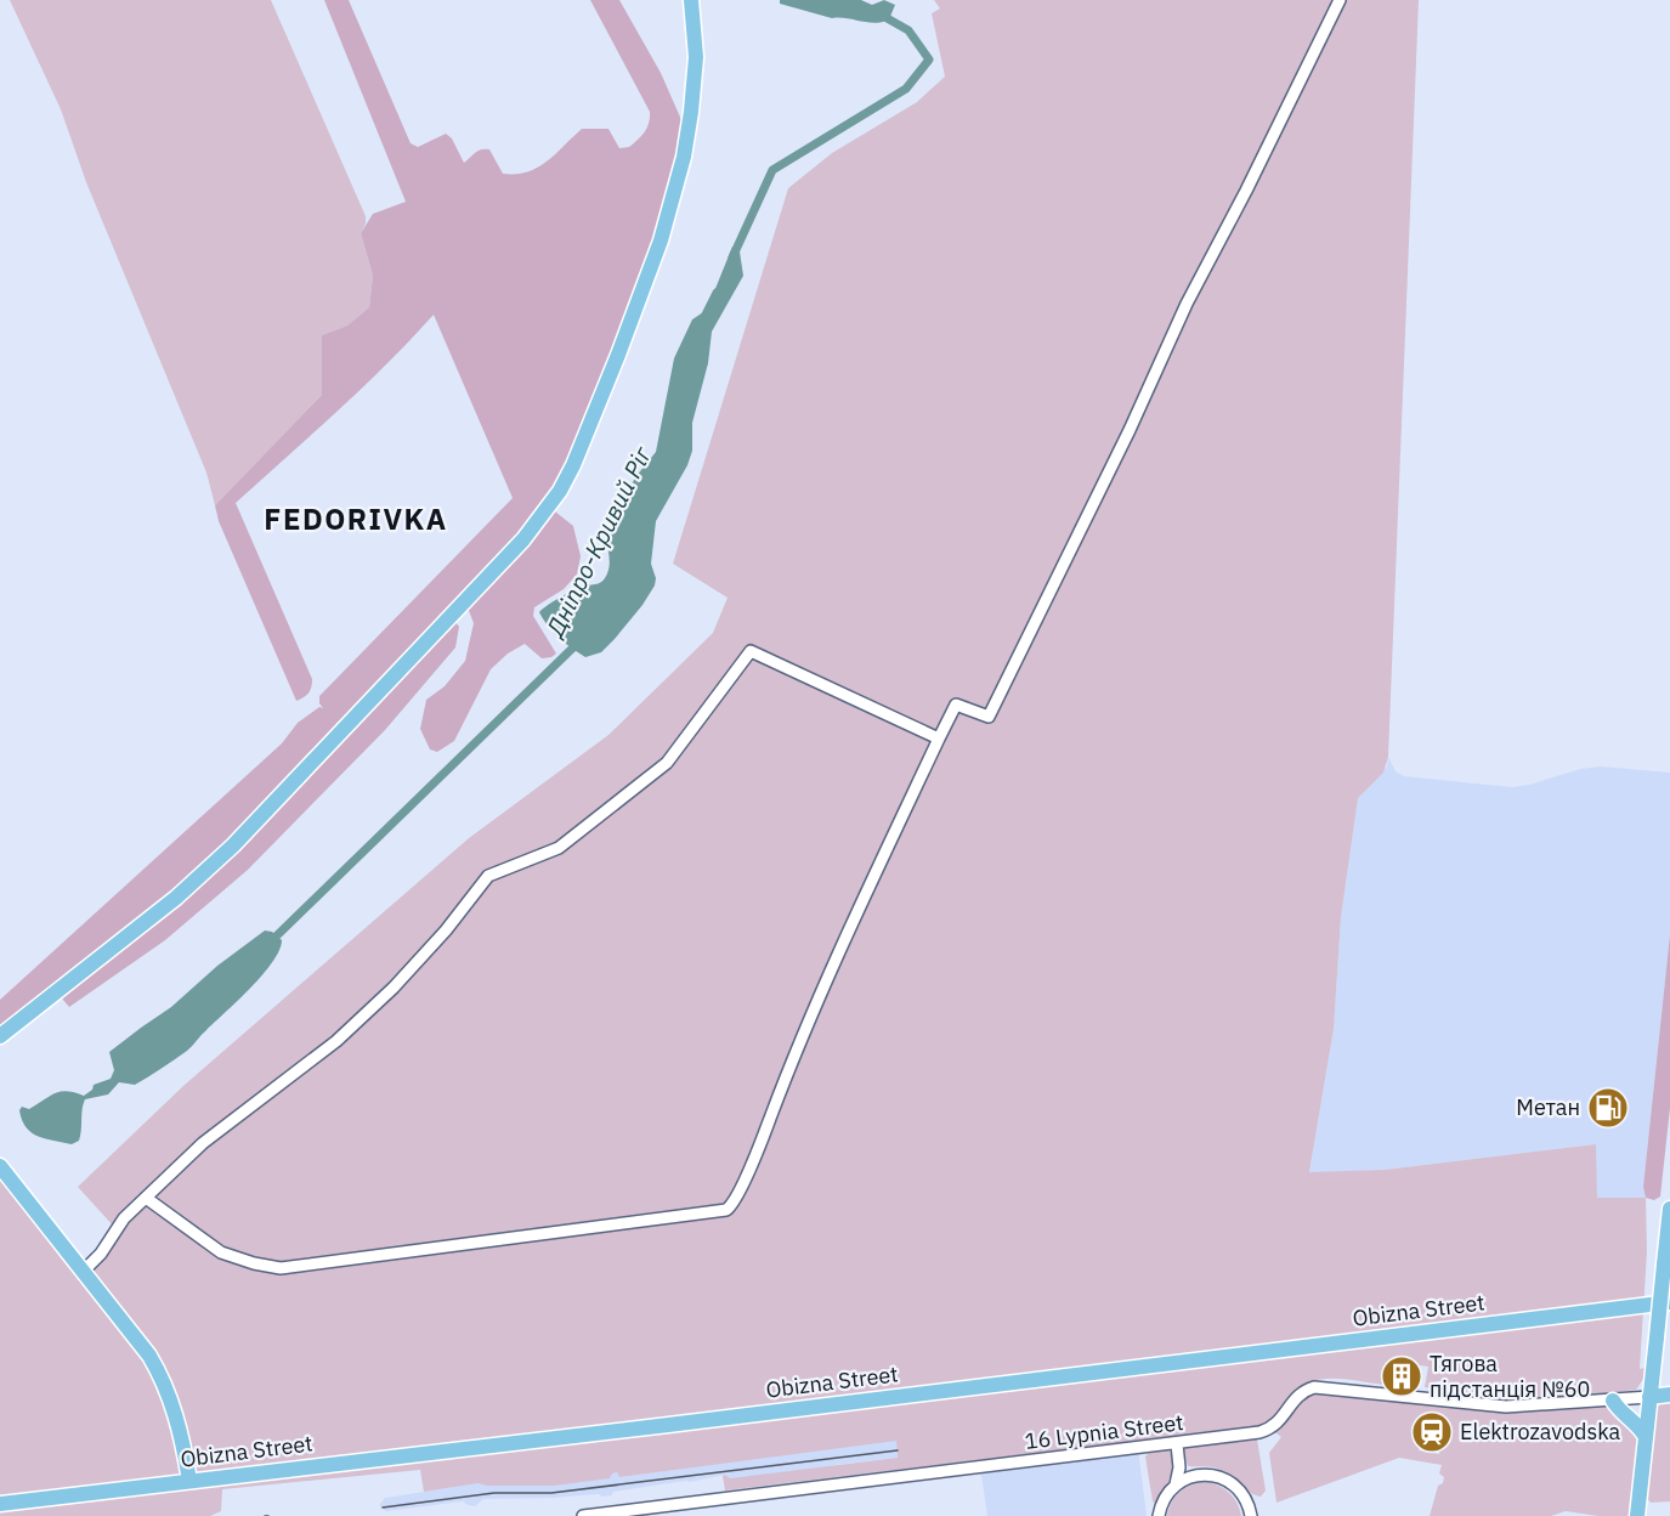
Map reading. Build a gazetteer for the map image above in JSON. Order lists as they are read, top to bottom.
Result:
{
  "streets": {
    "main road": ["Obizna Street"],
    "street": ["16 Lypnia Street"]
  },
  "districts": ["FEDORIVKA"],
  "water": ["Дніпро-Кривий Ріг"],
  "places": {
    "fuel station": ["Метан"],
    "building": ["Тягова підстанція №60"],
    "station": ["Elektrozavodska"]
  }
}
